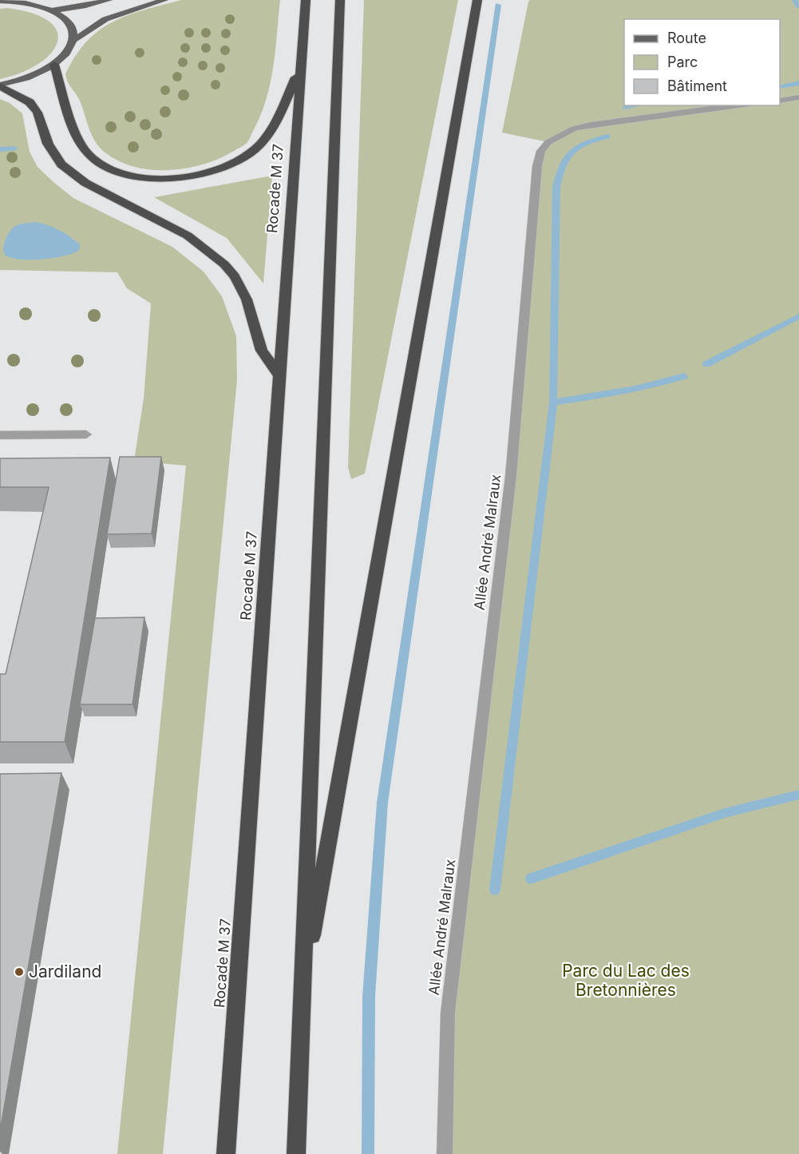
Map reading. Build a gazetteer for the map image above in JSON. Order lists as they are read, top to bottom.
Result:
{
  "streets": {
    "highway": ["Rocade M 37"],
    "street": ["Allée André Malraux"]
  },
  "parks": ["Parc du Lac des Bretonnières"],
  "places": ["Jardiland"],
  "legend": ["Route", "Parc", "Bâtiment"]
}
